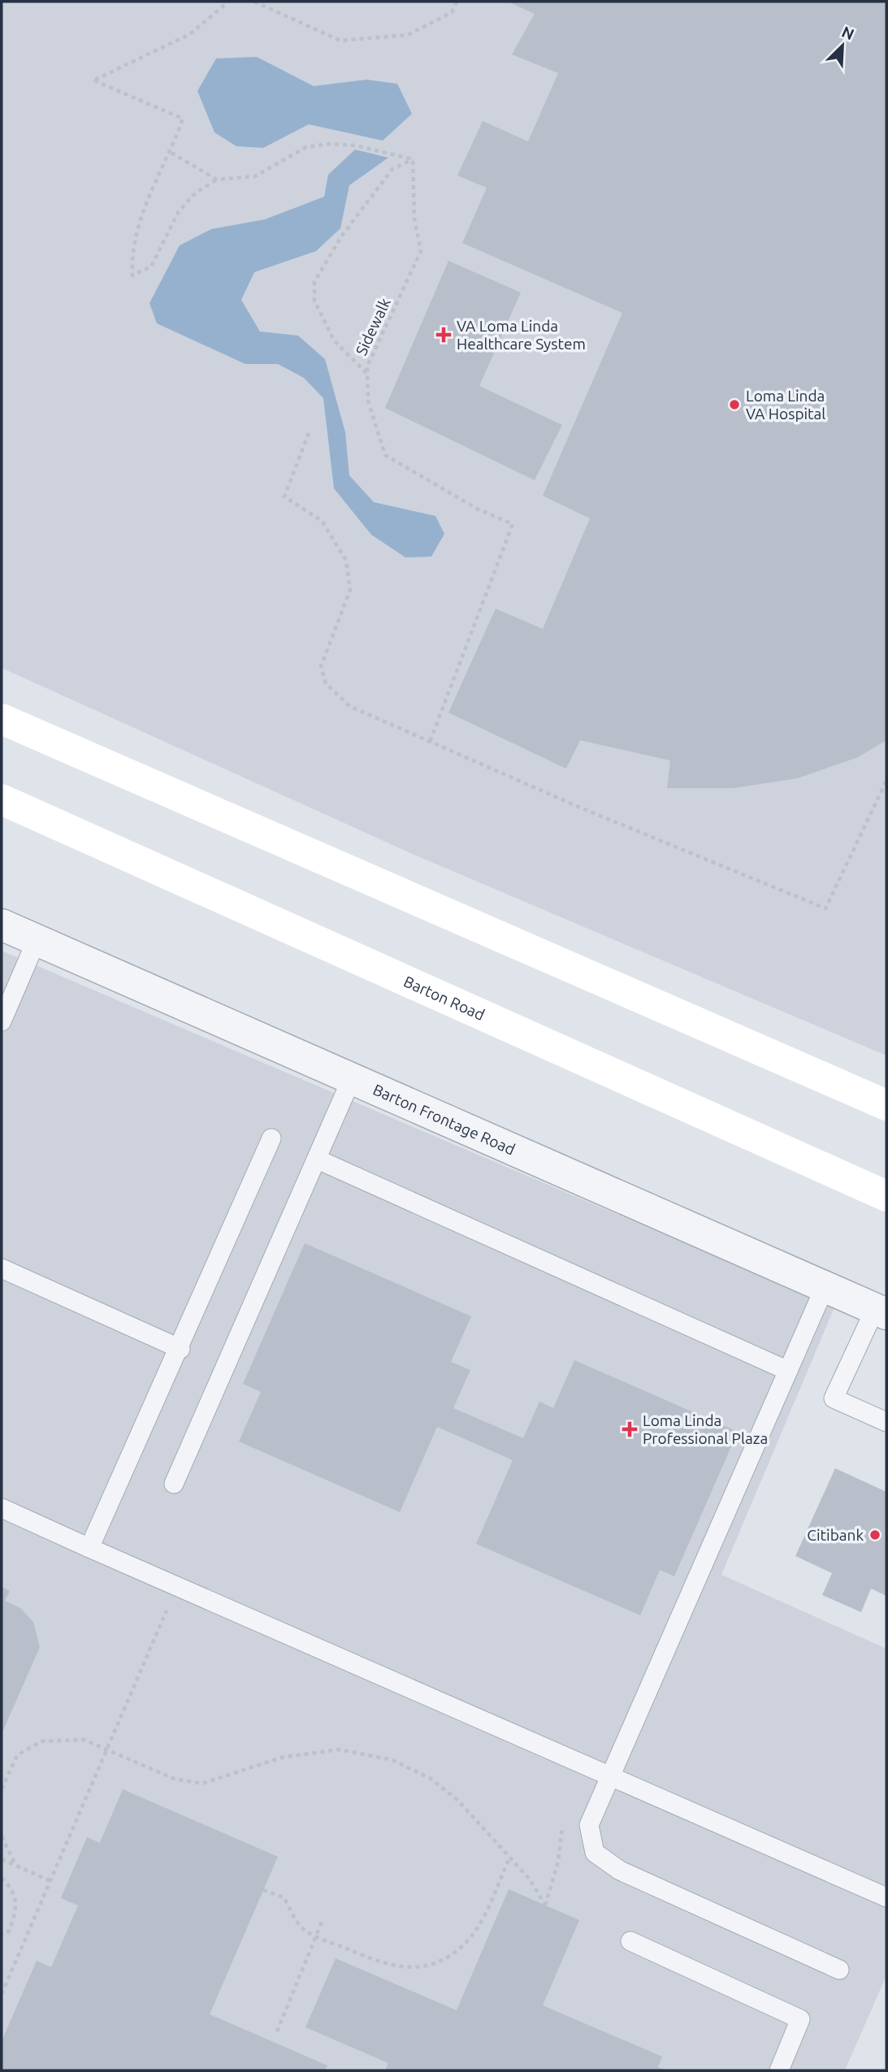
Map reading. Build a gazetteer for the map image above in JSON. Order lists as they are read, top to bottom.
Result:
{
  "streets": {
    "main road": ["Barton Road"],
    "street": ["Barton Frontage Road"],
    "path": ["Sidewalk"]
  },
  "places": {
    "health": ["VA Loma Linda Healthcare System", "Loma Linda Professional Plaza"],
    "other": ["Loma Linda VA Hospital", "Citibank"]
  },
  "north": "top right"
}
